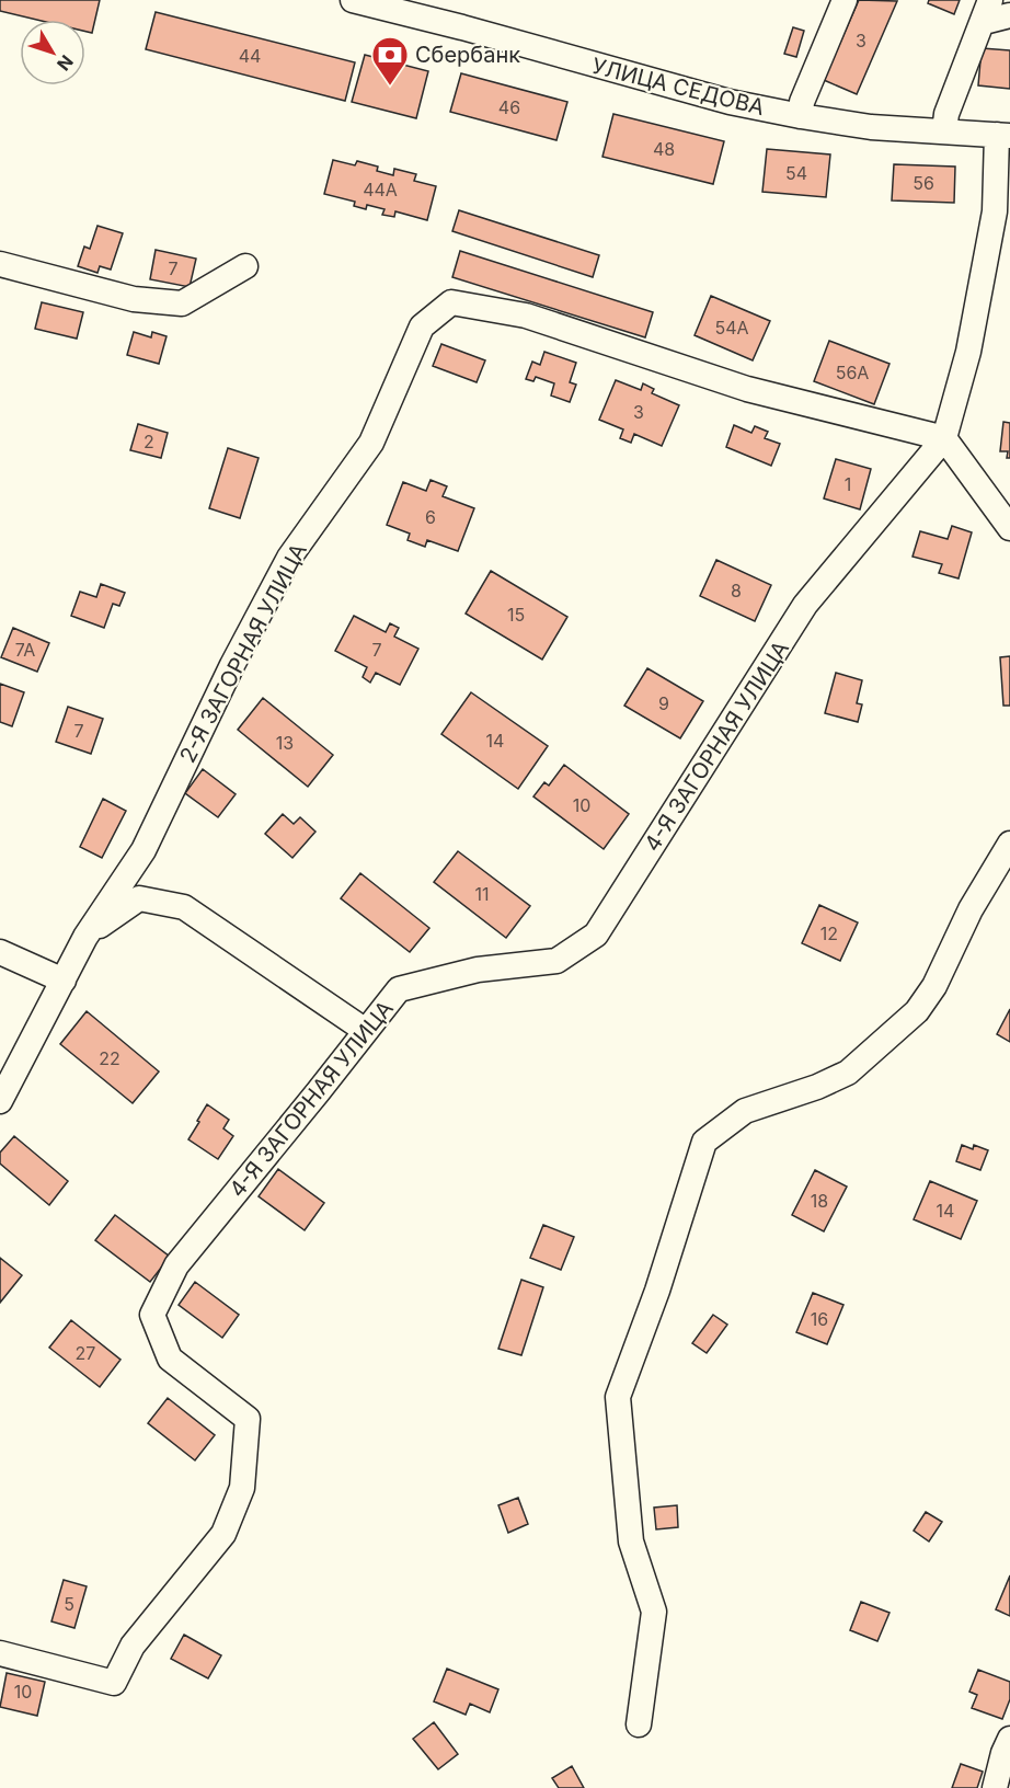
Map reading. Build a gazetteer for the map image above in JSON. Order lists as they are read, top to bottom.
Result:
{
  "streets": {
    "street": ["УЛИЦА СЕДОВА", "2-Я ЗАГОРНАЯ УЛИЦА", "4-Я ЗАГОРНАЯ УЛИЦА"]
  },
  "crossings": [
    ["УЛИЦА СЕДОВА", "4-Я ЗАГОРНАЯ УЛИЦА"],
    ["2-Я ЗАГОРНАЯ УЛИЦА", "4-Я ЗАГОРНАЯ УЛИЦА"]
  ],
  "places": {
    "bank": ["Сбербанк"]
  },
  "house_numbers": [
    "3",
    "44",
    "46",
    "48",
    "54",
    "56",
    "44А",
    "7",
    "54А",
    "56А",
    "3",
    "2",
    "1",
    "6",
    "8",
    "15",
    "7А",
    "7",
    "9",
    "7",
    "14",
    "13",
    "10",
    "11",
    "12",
    "22",
    "18",
    "14",
    "16",
    "27",
    "5",
    "10"
  ],
  "north": "bottom right"
}
